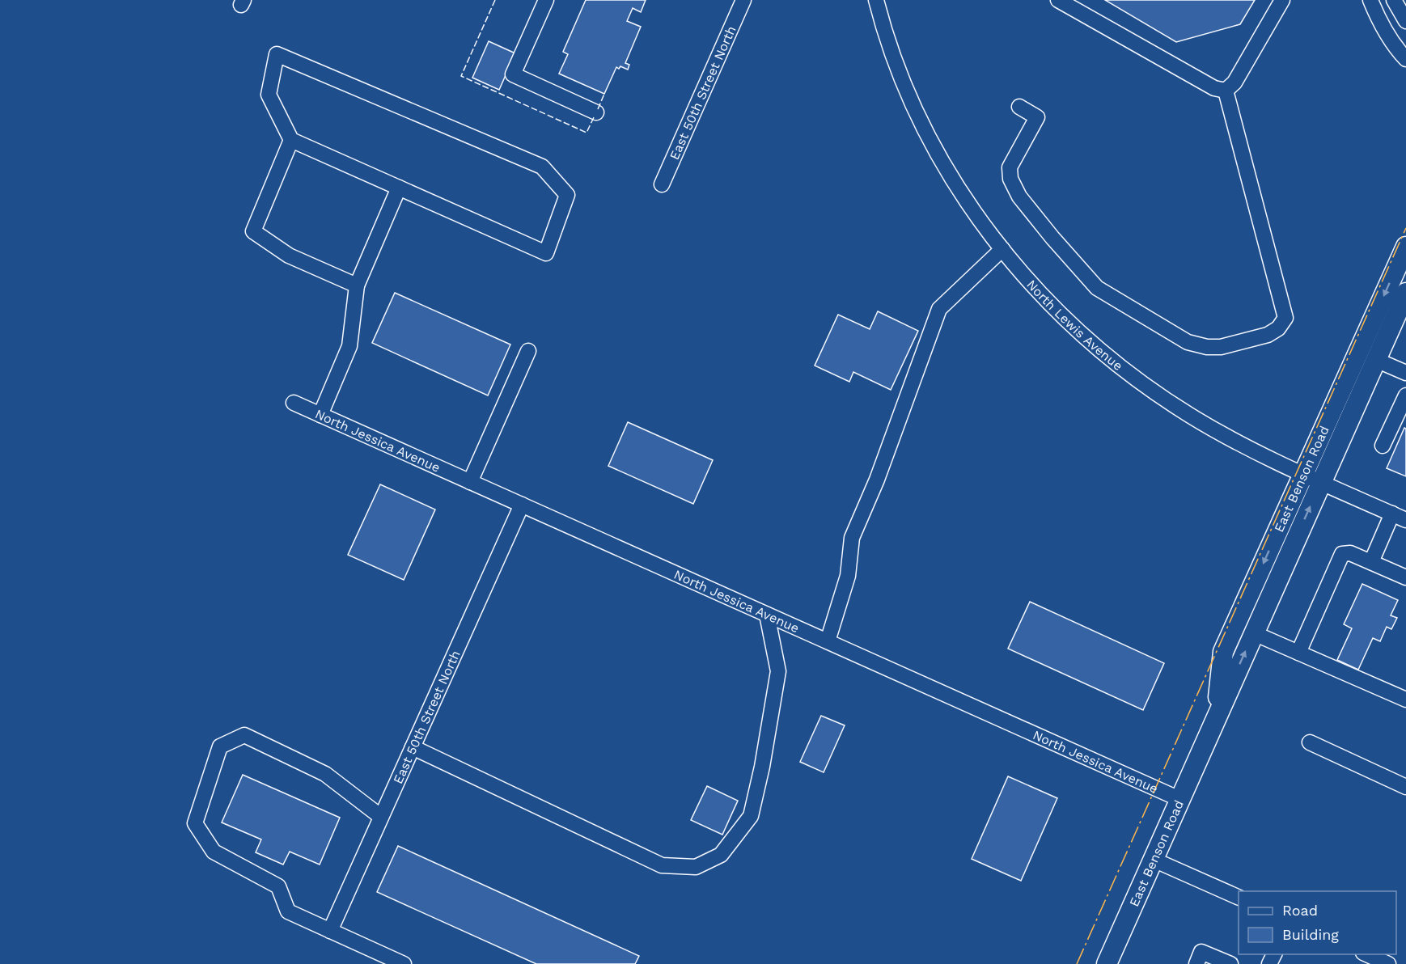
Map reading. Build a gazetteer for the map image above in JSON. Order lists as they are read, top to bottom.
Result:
{
  "streets": {
    "main road": ["East Benson Road"],
    "street": ["East 50th Street North", "North Lewis Avenue", "North Jessica Avenue"]
  },
  "crossings": [
    ["East 50th Street North", "North Jessica Avenue"],
    ["North Lewis Avenue", "East Benson Road"],
    ["North Jessica Avenue", "East Benson Road"]
  ],
  "legend": ["Road", "Building"]
}
